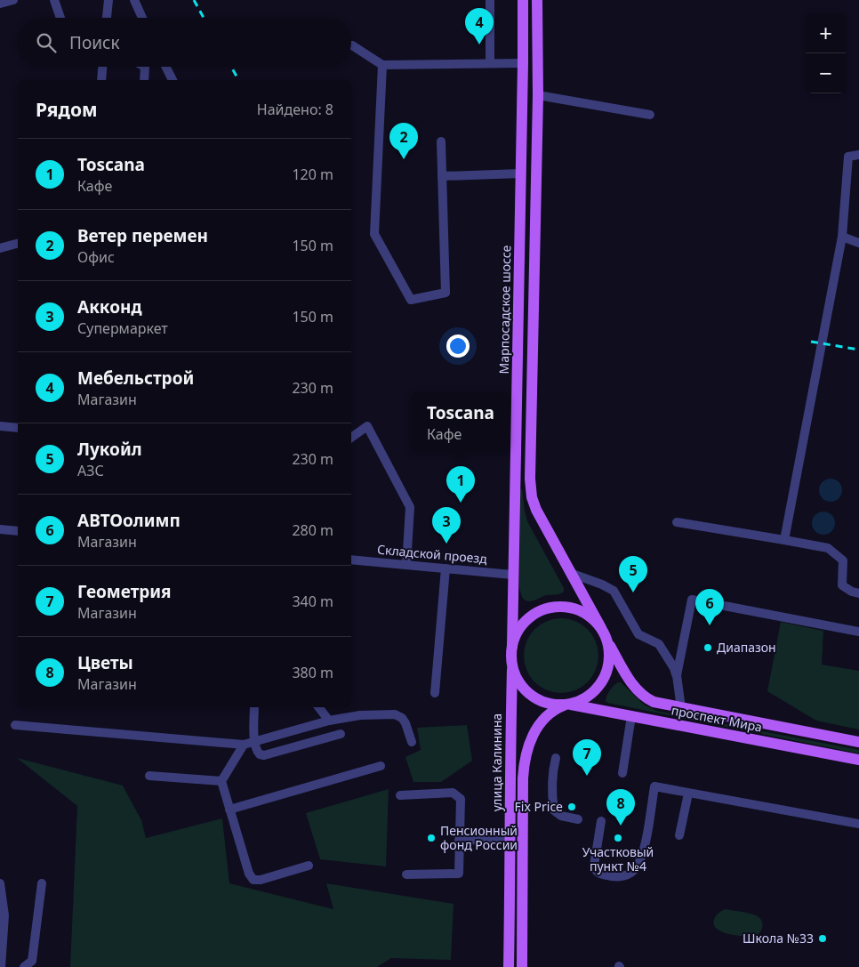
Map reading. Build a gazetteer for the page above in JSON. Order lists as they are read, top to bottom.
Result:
{
  "streets": {
    "main road": ["Марпосадское шоссе", "проспект Мира", "улица Калинина"],
    "street": ["Складской проезд"]
  },
  "crossings": [
    ["Марпосадское шоссе", "Складской проезд"],
    ["Марпосадское шоссе", "проспект Мира"],
    ["Марпосадское шоссе", "улица Калинина"],
    ["проспект Мира", "улица Калинина"]
  ],
  "places": [
    "Диапазон",
    "Fix Price",
    "Пенсионный фонд России",
    "Участковый пункт №4",
    "Школа №33"
  ],
  "page": {
    "pins": [
      "4",
      "2",
      "1",
      "3",
      "5",
      "6",
      "7",
      "8"
    ],
    "map_buttons": ["+", "−"],
    "search": "Поиск",
    "heading": ["Рядом", "Найдено: 8"],
    "list": [
      {
        "mark": "1",
        "name": "Toscana",
        "note": "Кафе",
        "value": "120 m"
      },
      {
        "mark": "2",
        "name": "Ветер перемен",
        "note": "Офис",
        "value": "150 m"
      },
      {
        "mark": "3",
        "name": "Акконд",
        "note": "Супермаркет",
        "value": "150 m"
      },
      {
        "mark": "4",
        "name": "Мебельстрой",
        "note": "Магазин",
        "value": "230 m"
      },
      {
        "mark": "5",
        "name": "Лукойл",
        "note": "АЗС",
        "value": "230 m"
      },
      {
        "mark": "6",
        "name": "АВТОолимп",
        "note": "Магазин",
        "value": "280 m"
      },
      {
        "mark": "7",
        "name": "Геометрия",
        "note": "Магазин",
        "value": "340 m"
      },
      {
        "mark": "8",
        "name": "Цветы",
        "note": "Магазин",
        "value": "380 m"
      }
    ],
    "popup": ["Toscana", "Кафе"]
  }
}
